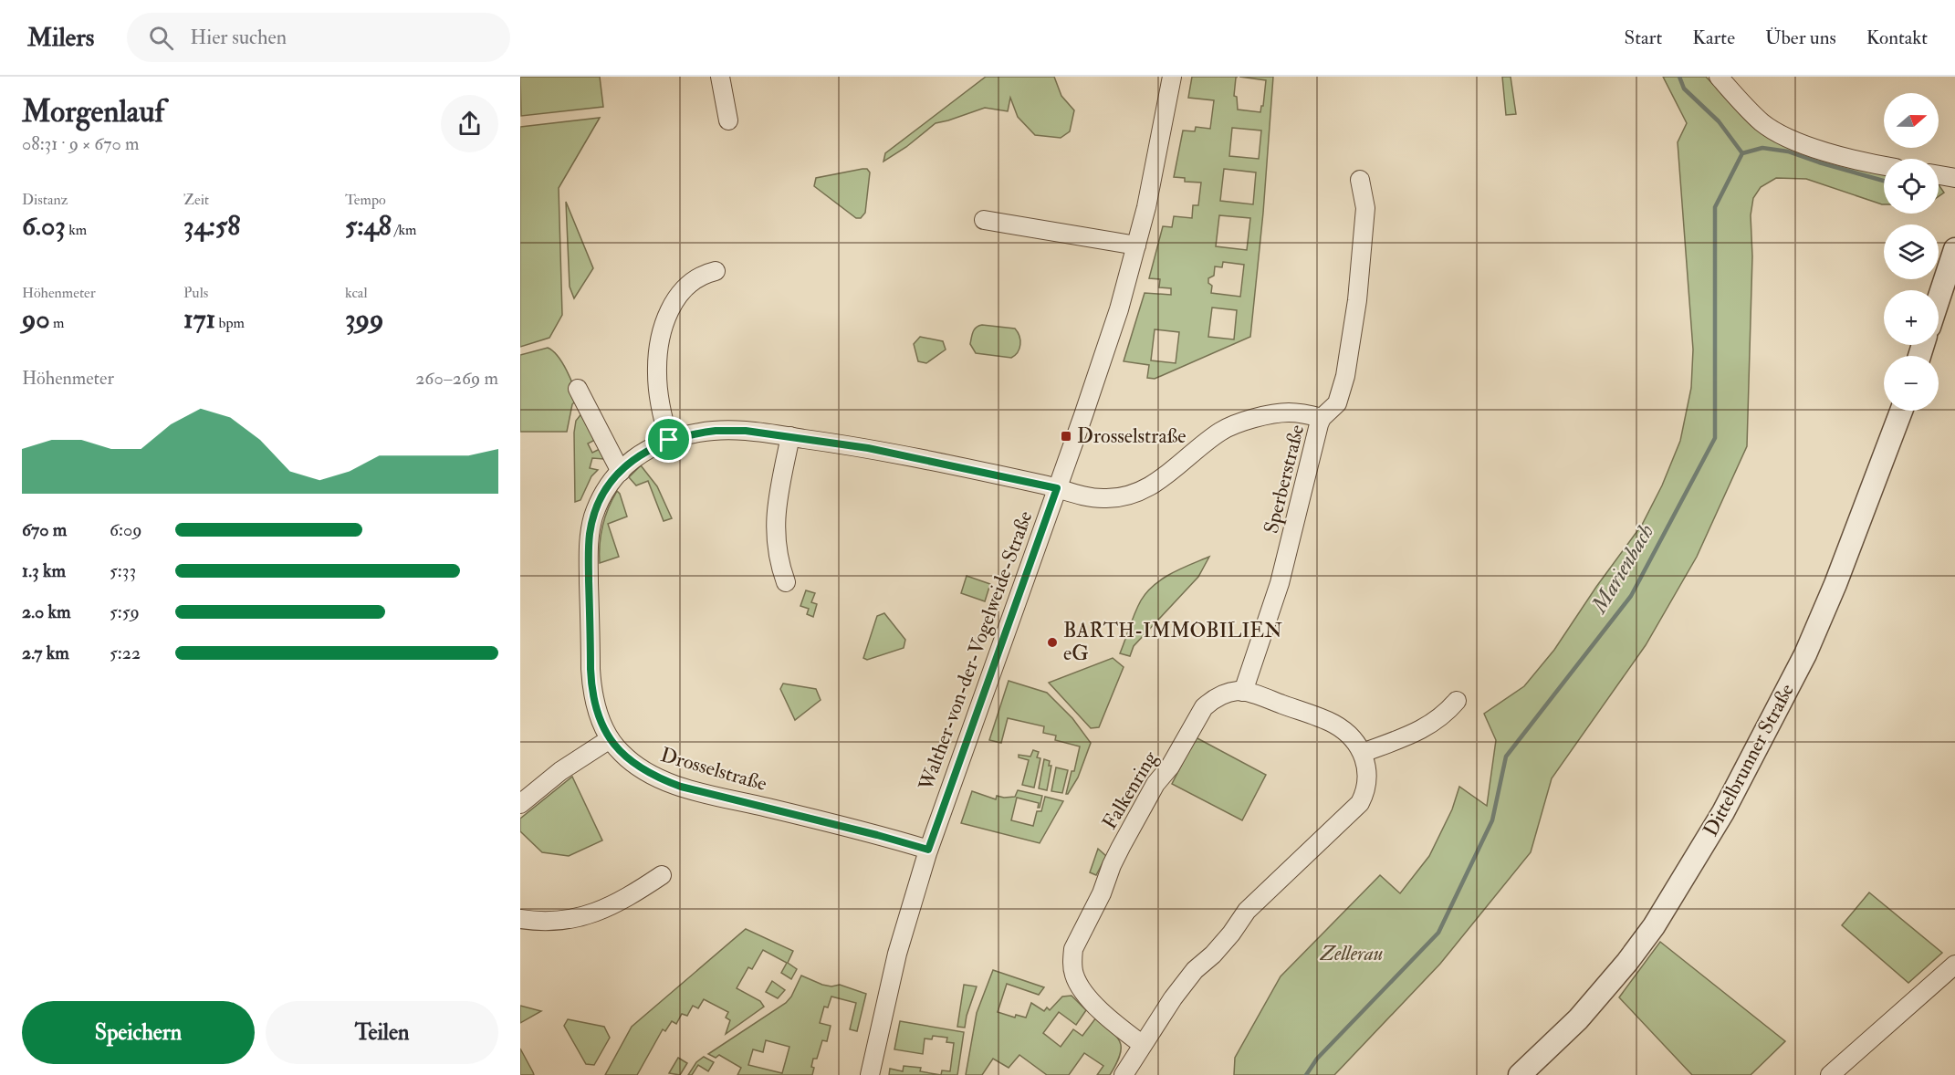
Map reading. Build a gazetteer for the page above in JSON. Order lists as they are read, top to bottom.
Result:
{
  "streets": {
    "street": [
      "Sperberstraße",
      "Walther-von-der-Vogelweide-Straße",
      "Dittelbrunner Straße",
      "Drosselstraße",
      "Falkenring"
    ]
  },
  "crossings": [
    ["Sperberstraße", "Drosselstraße"],
    ["Sperberstraße", "Falkenring"],
    ["Walther-von-der-Vogelweide-Straße", "Drosselstraße"]
  ],
  "water": ["Marienbach"],
  "parks": ["Zellerau"],
  "places": {
    "transit": ["Drosselstraße"],
    "other": ["BARTH-IMMOBILIEN eG"]
  },
  "north": "right",
  "page": {
    "header": "Milers",
    "search": "Hier suchen",
    "nav": [
      "Start",
      "Karte",
      "Über uns",
      "Kontakt"
    ],
    "heading": ["Morgenlauf", "08:31 · 9 × 670 m"],
    "map_buttons": ["+", "−"],
    "stats": [
      ["Distanz", "6.03 km"],
      ["Zeit", "34:58"],
      ["Tempo", "5:48 /km"],
      ["Höhenmeter", "90 m"],
      ["Puls", "171 bpm"],
      ["kcal", "399"]
    ],
    "chart": ["Höhenmeter", "260–269 m"],
    "list": [
      {
        "name": "670 m",
        "note": "6:09"
      },
      {
        "name": "1.3 km",
        "note": "5:33"
      },
      {
        "name": "2.0 km",
        "note": "5:59"
      },
      {
        "name": "2.7 km",
        "note": "5:22"
      }
    ],
    "buttons": ["Speichern", "Teilen"]
  }
}
